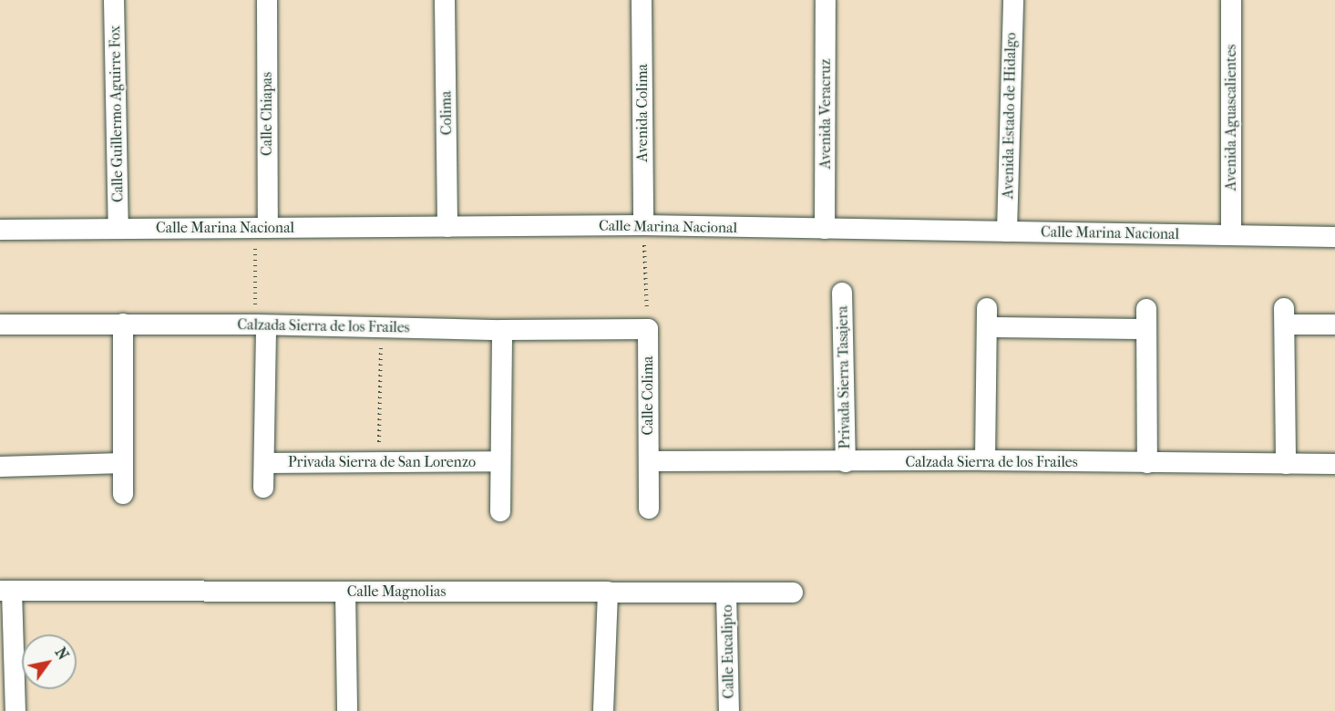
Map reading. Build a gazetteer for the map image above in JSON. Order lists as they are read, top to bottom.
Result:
{
  "streets": {
    "street": [
      "Colima",
      "Avenida Colima",
      "Calle Guillermo Aguirre Fox",
      "Calle Chiapas",
      "Avenida Veracruz",
      "Avenida Estado de Hidalgo",
      "Avenida Aguascalientes",
      "Calle Marina Nacional",
      "Calzada Sierra de los Frailes",
      "Privada Sierra Tasajera",
      "Calle Colima",
      "Privada Sierra de San Lorenzo",
      "Calle Magnolias",
      "Calle Eucalipto"
    ]
  },
  "crossings": [
    ["Colima", "Calle Marina Nacional"],
    ["Avenida Colima", "Calle Marina Nacional"],
    ["Calle Guillermo Aguirre Fox", "Calle Marina Nacional"],
    ["Calle Chiapas", "Calle Marina Nacional"],
    ["Avenida Veracruz", "Calle Marina Nacional"],
    ["Avenida Estado de Hidalgo", "Calle Marina Nacional"],
    ["Avenida Aguascalientes", "Calle Marina Nacional"],
    ["Calzada Sierra de los Frailes", "Privada Sierra Tasajera"],
    ["Calzada Sierra de los Frailes", "Calle Colima"],
    ["Calle Magnolias", "Calle Eucalipto"]
  ],
  "north": "top right"
}
